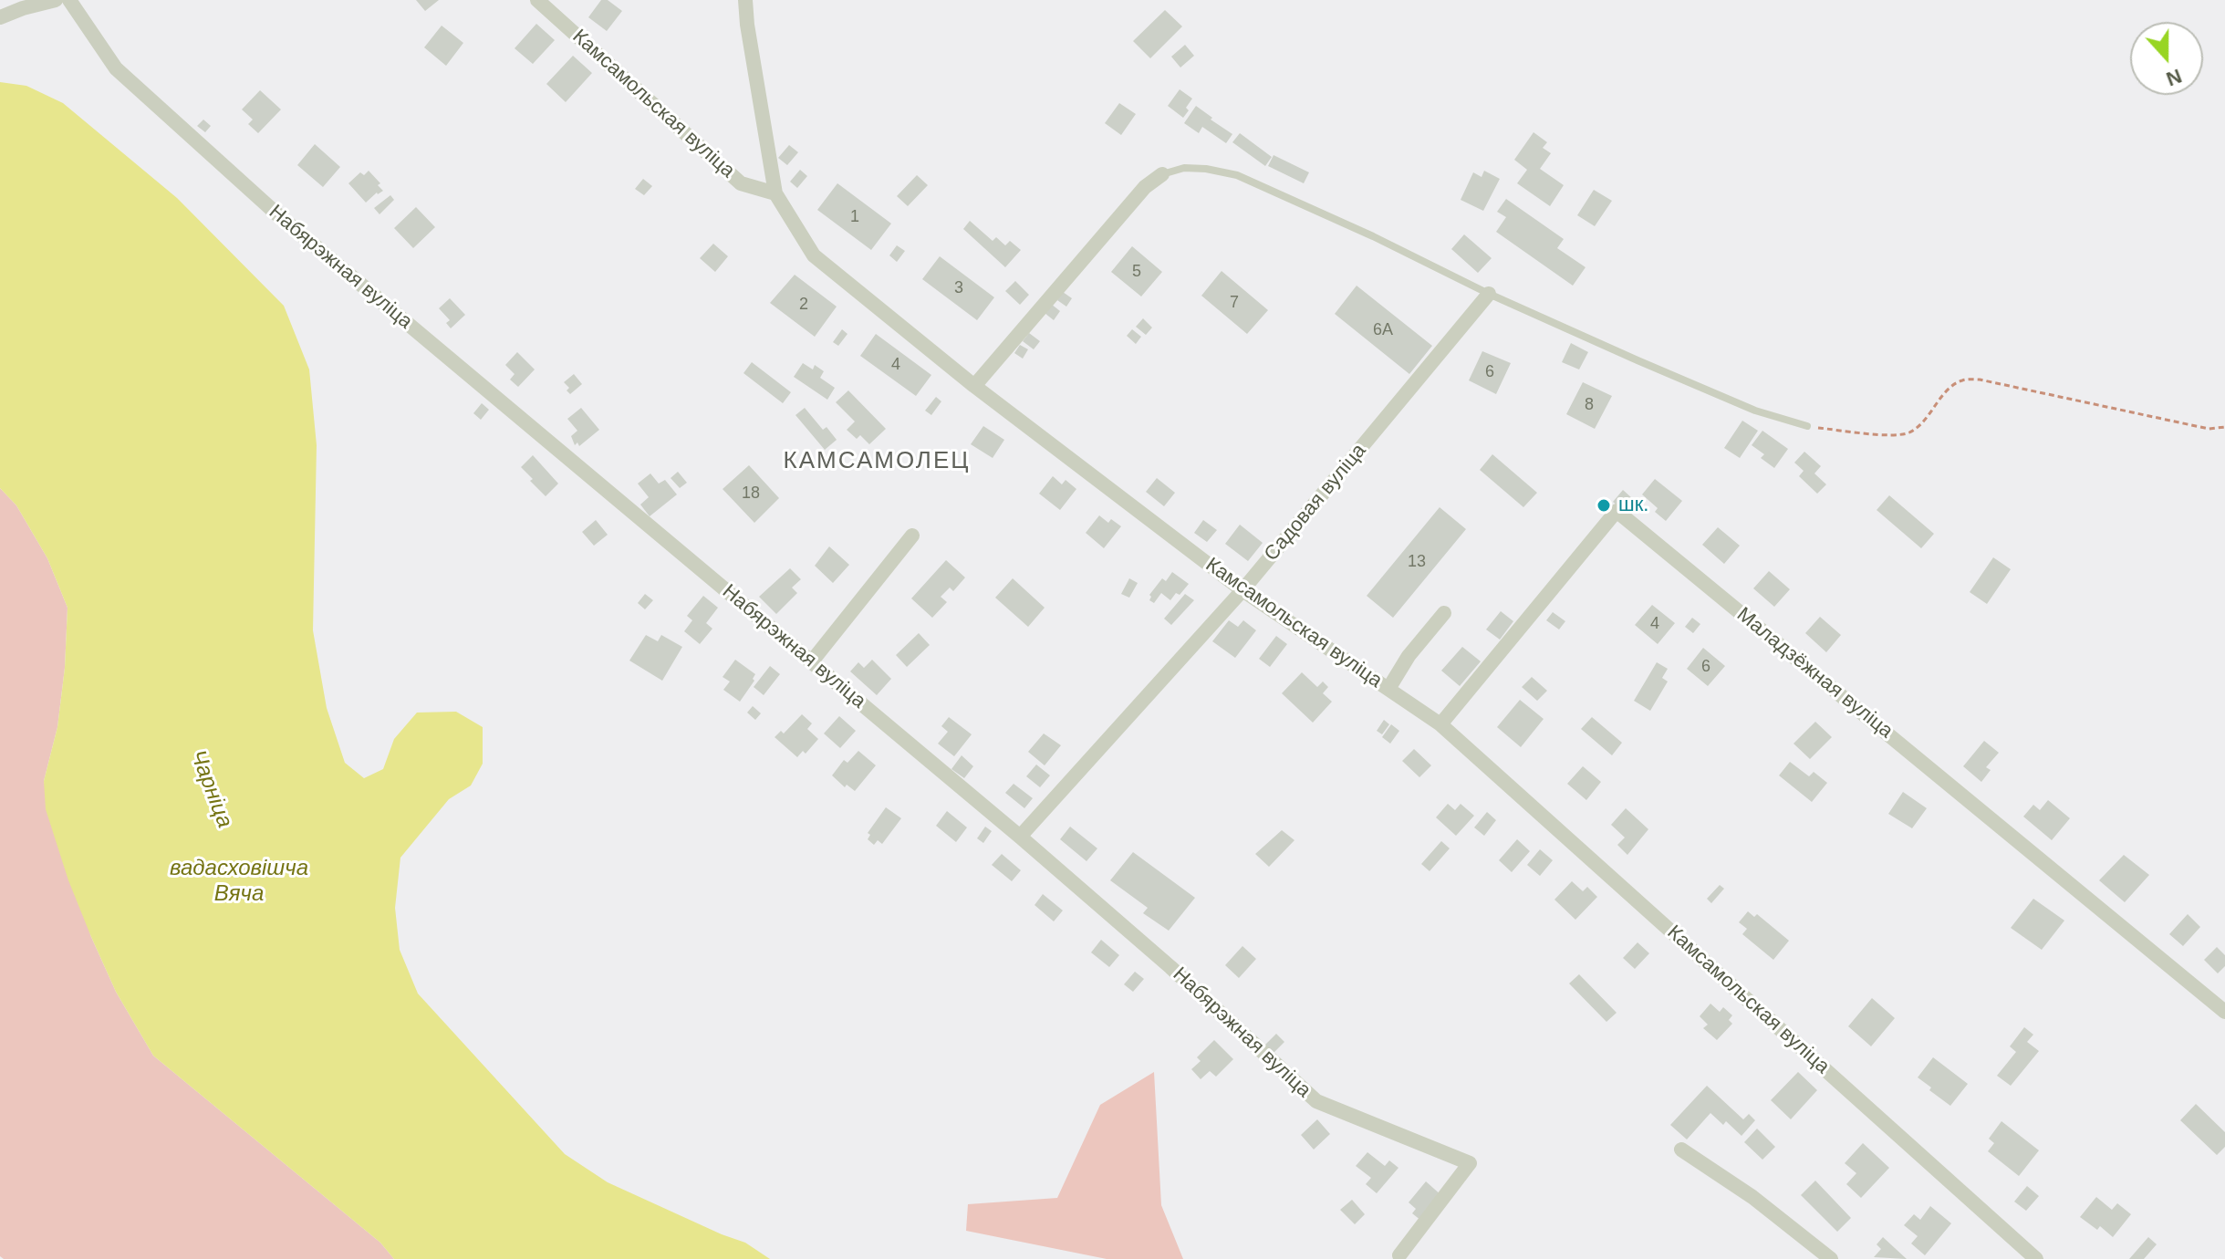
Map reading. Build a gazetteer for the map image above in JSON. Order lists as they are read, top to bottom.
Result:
{
  "streets": {
    "street": [
      "Камсамольская вуліца",
      "Набярэжная вуліца",
      "Садовая вуліца",
      "Маладзёжная вуліца"
    ]
  },
  "crossings": [
    ["Камсамольская вуліца", "Садовая вуліца"],
    ["Камсамольская вуліца", "Маладзёжная вуліца"],
    ["Набярэжная вуліца", "Садовая вуліца"]
  ],
  "districts": ["КАМСАМОЛЕЦ"],
  "water": ["Чарніца", "вадасховішча Вяча"],
  "places": ["шк."],
  "house_numbers": [
    "1",
    "5",
    "3",
    "7",
    "2",
    "6А",
    "4",
    "6",
    "8",
    "18",
    "13",
    "4",
    "6"
  ],
  "north": "bottom"
}
